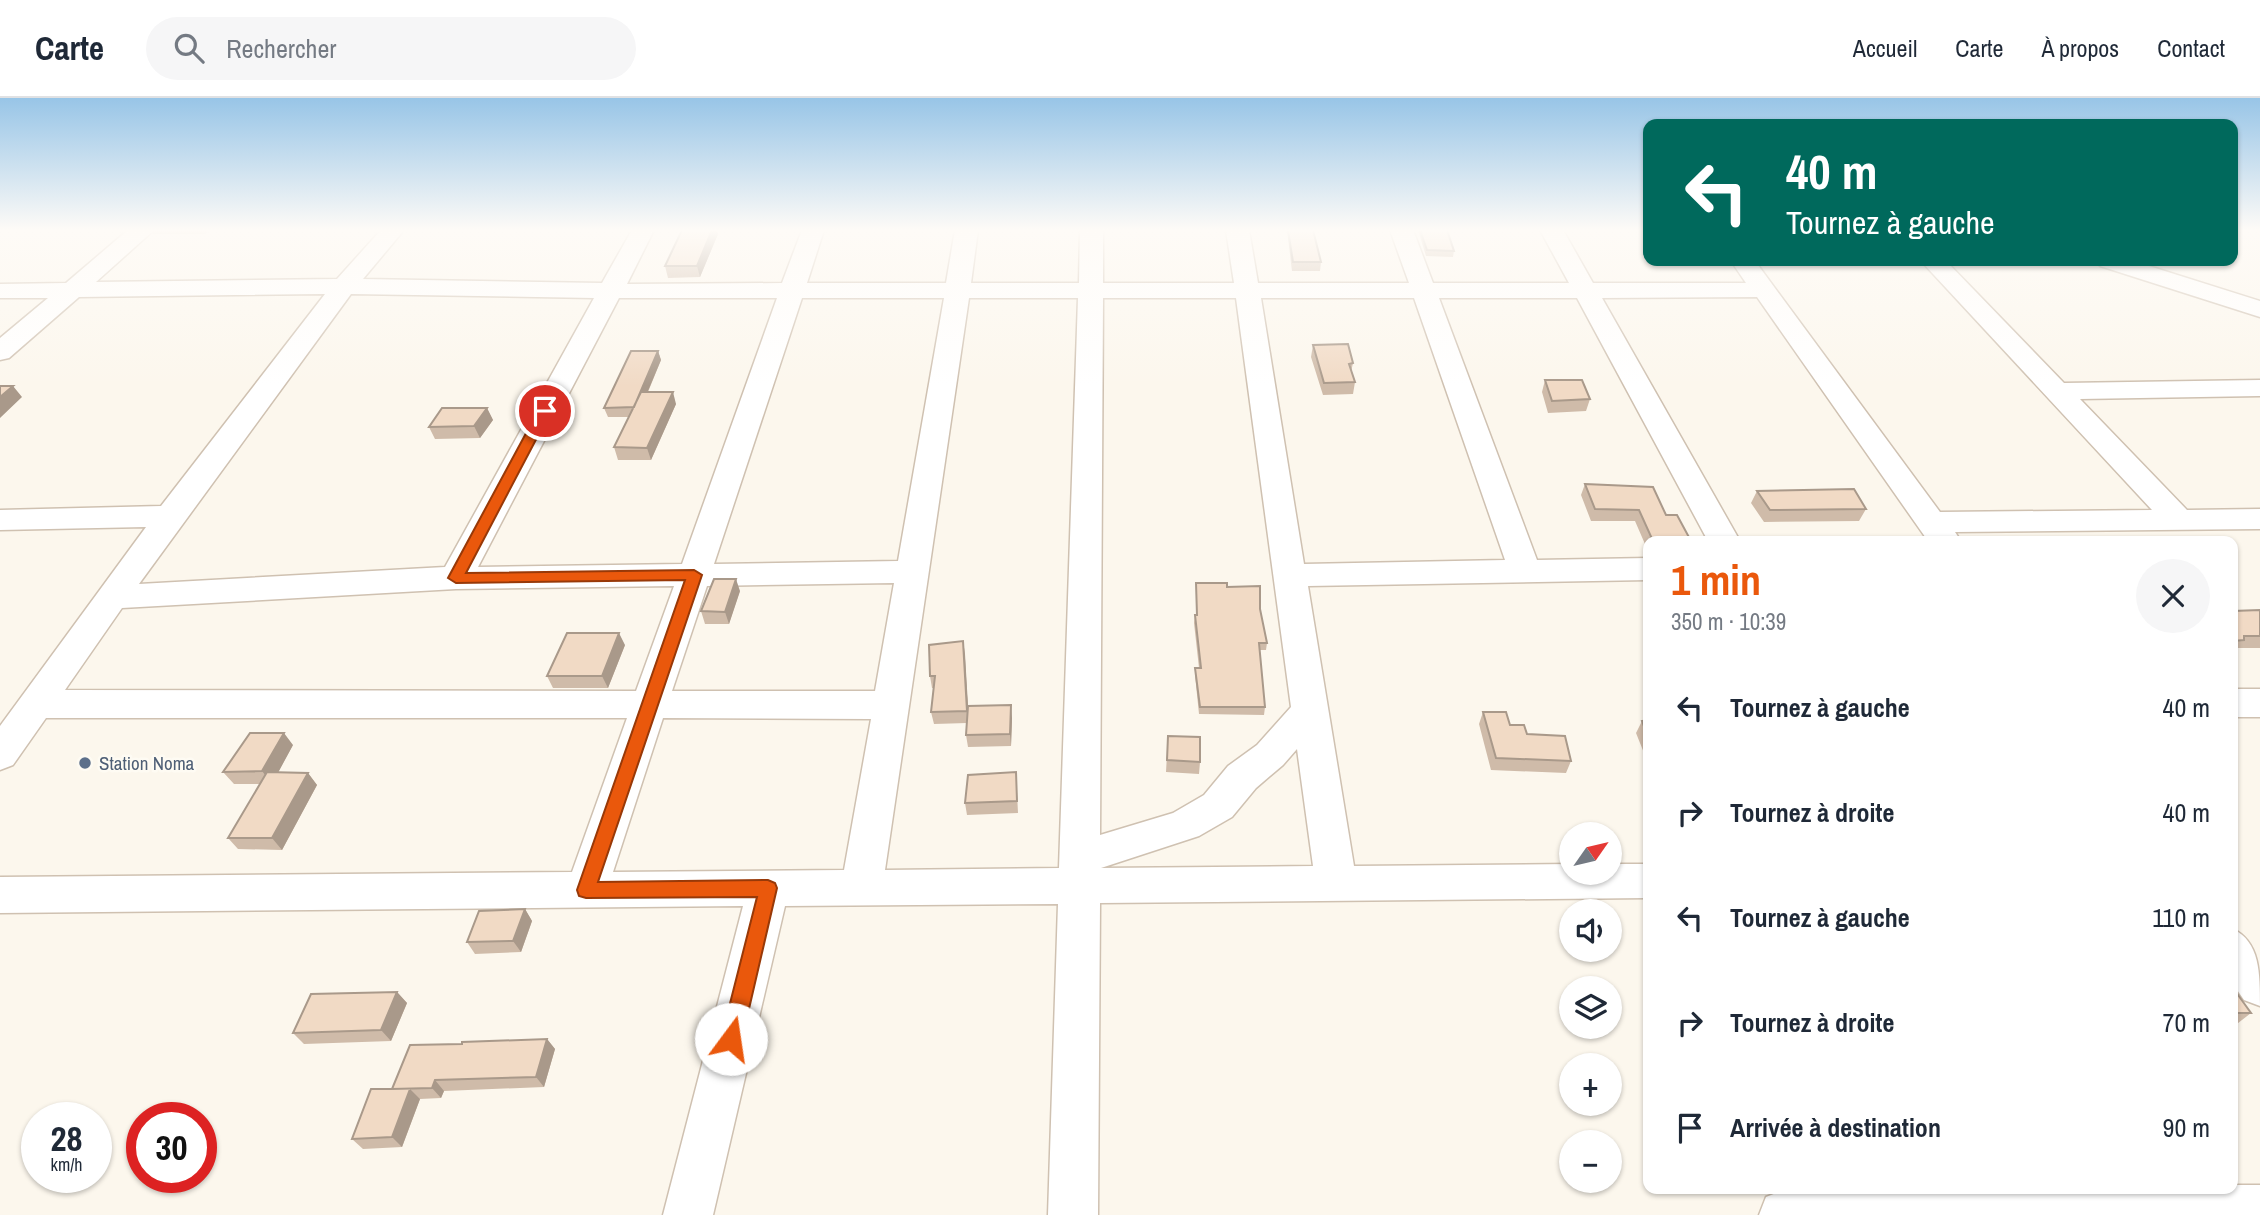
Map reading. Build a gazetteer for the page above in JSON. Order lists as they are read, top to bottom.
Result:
{
  "places": ["Station Noma"],
  "north": "top right",
  "page": {
    "header": "Carte",
    "search": "Rechercher",
    "nav": [
      "Accueil",
      "Carte",
      "À propos",
      "Contact"
    ],
    "turn": ["40 m", "Tournez à gauche"],
    "heading": ["1 min", "350 m · 10:39"],
    "list": [
      {
        "name": "Tournez à gauche",
        "value": "40 m"
      },
      {
        "name": "Tournez à droite",
        "value": "40 m"
      },
      {
        "name": "Tournez à gauche",
        "value": "110 m"
      },
      {
        "name": "Tournez à droite",
        "value": "70 m"
      },
      {
        "name": "Arrivée à destination",
        "value": "90 m"
      }
    ],
    "map_buttons": ["+", "−"],
    "speed": "28 km/h",
    "limit": "30"
  }
}
